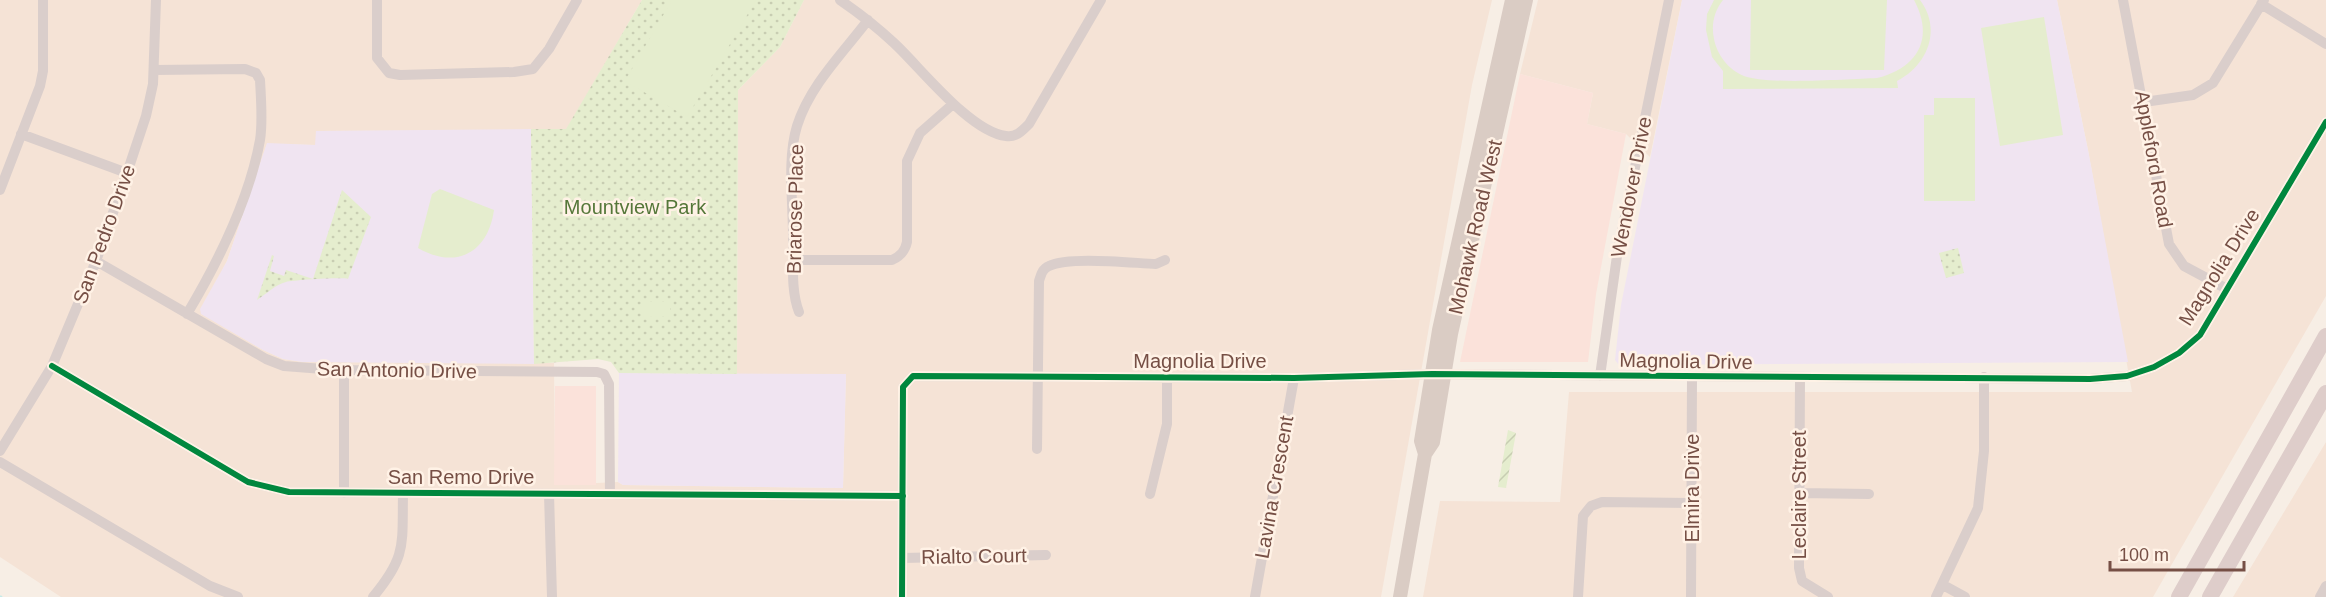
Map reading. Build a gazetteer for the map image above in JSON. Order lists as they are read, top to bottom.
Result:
{
  "streets": {
    "main road": ["Mohawk Road West"],
    "street": [
      "Appleford Road",
      "Wendover Drive",
      "Briarose Place",
      "San Pedro Drive",
      "Magnolia Drive",
      "San Antonio Drive",
      "San Remo Drive",
      "Lavina Crescent",
      "Elmira Drive",
      "Leclaire Street",
      "Rialto Court"
    ]
  },
  "crossings": [
    ["Appleford Road", "Magnolia Drive"],
    ["Wendover Drive", "Magnolia Drive"],
    ["Mohawk Road West", "Magnolia Drive"],
    ["San Pedro Drive", "San Antonio Drive"],
    ["San Pedro Drive", "San Remo Drive"],
    ["Magnolia Drive", "San Remo Drive"],
    ["Magnolia Drive", "Lavina Crescent"],
    ["Magnolia Drive", "Elmira Drive"],
    ["Magnolia Drive", "Leclaire Street"],
    ["San Antonio Drive", "San Remo Drive"]
  ],
  "parks": ["Mountview Park"],
  "scale_bar": "100 m"
}
